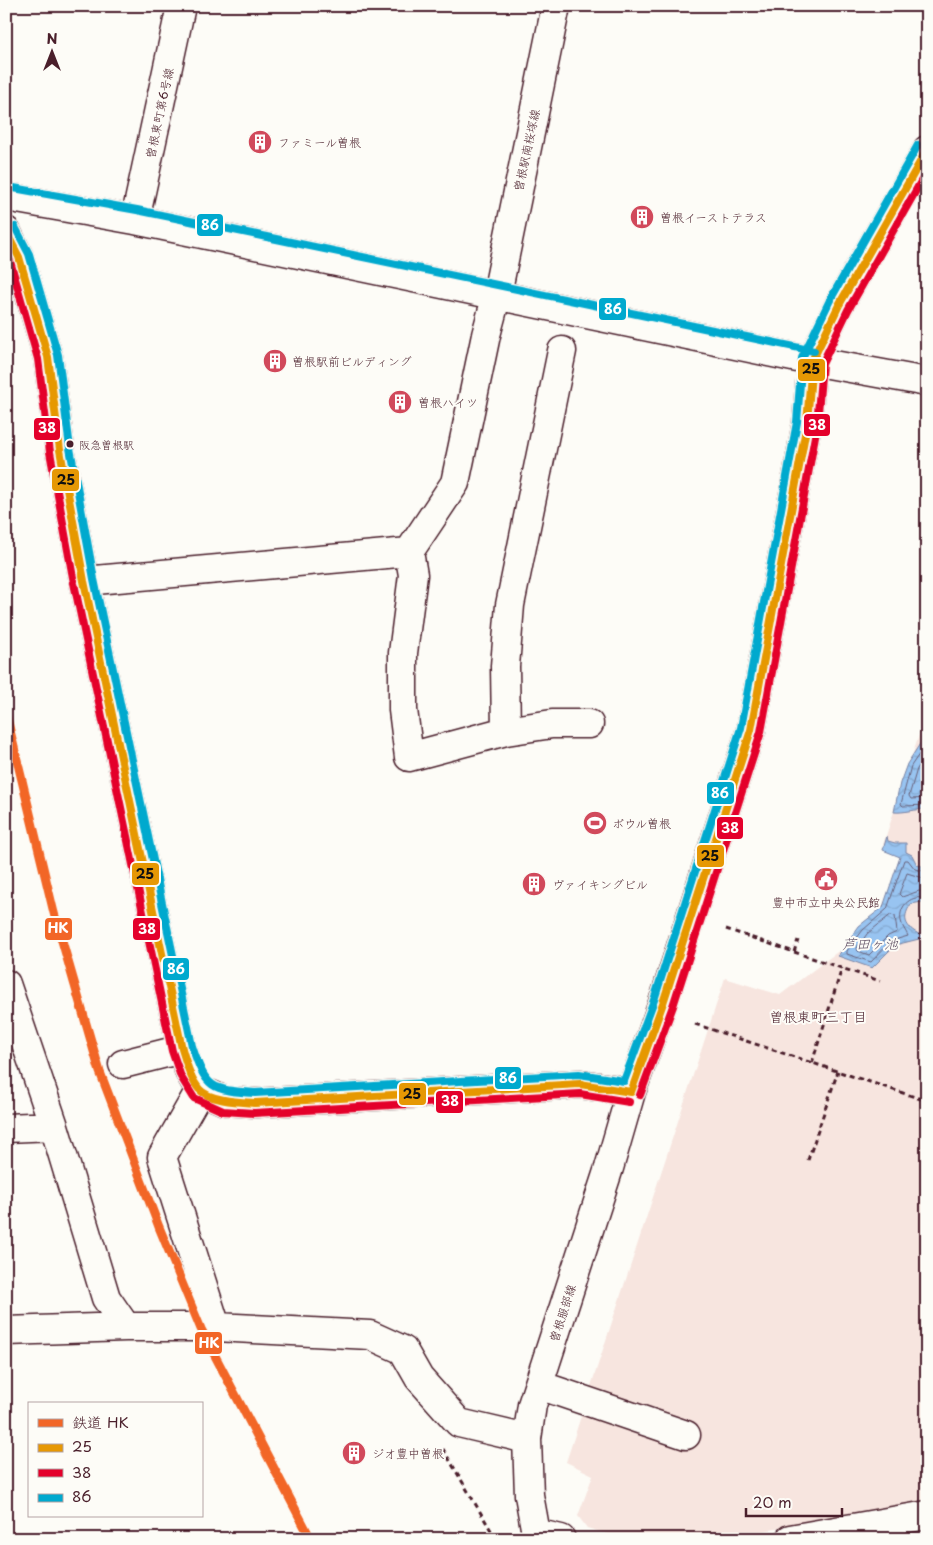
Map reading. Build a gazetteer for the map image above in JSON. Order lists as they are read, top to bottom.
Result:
{
  "streets": {
    "street": ["曽根東町第6号線", "曽根駅南桜塚線", "曽根服部線"]
  },
  "districts": ["曽根東町三丁目"],
  "water": ["芦田ヶ池"],
  "places": {
    "building": [
      "ファミール曽根",
      "曽根イーストテラス",
      "曽根駅前ビルディング",
      "曽根ハイツ",
      "ヴァイキングビル",
      "ジオ豊中曽根"
    ],
    "other": ["阪急曽根駅"],
    "sports": ["ボウル曽根"],
    "public building": ["豊中市立中央公民館"]
  },
  "lines": [
    "transit line 86",
    "transit line 25",
    "transit line 38",
    "rail line HK"
  ],
  "legend": [
    "鉄道 HK",
    "25",
    "38",
    "86"
  ],
  "scale_bar": "20 m",
  "north": "top"
}
